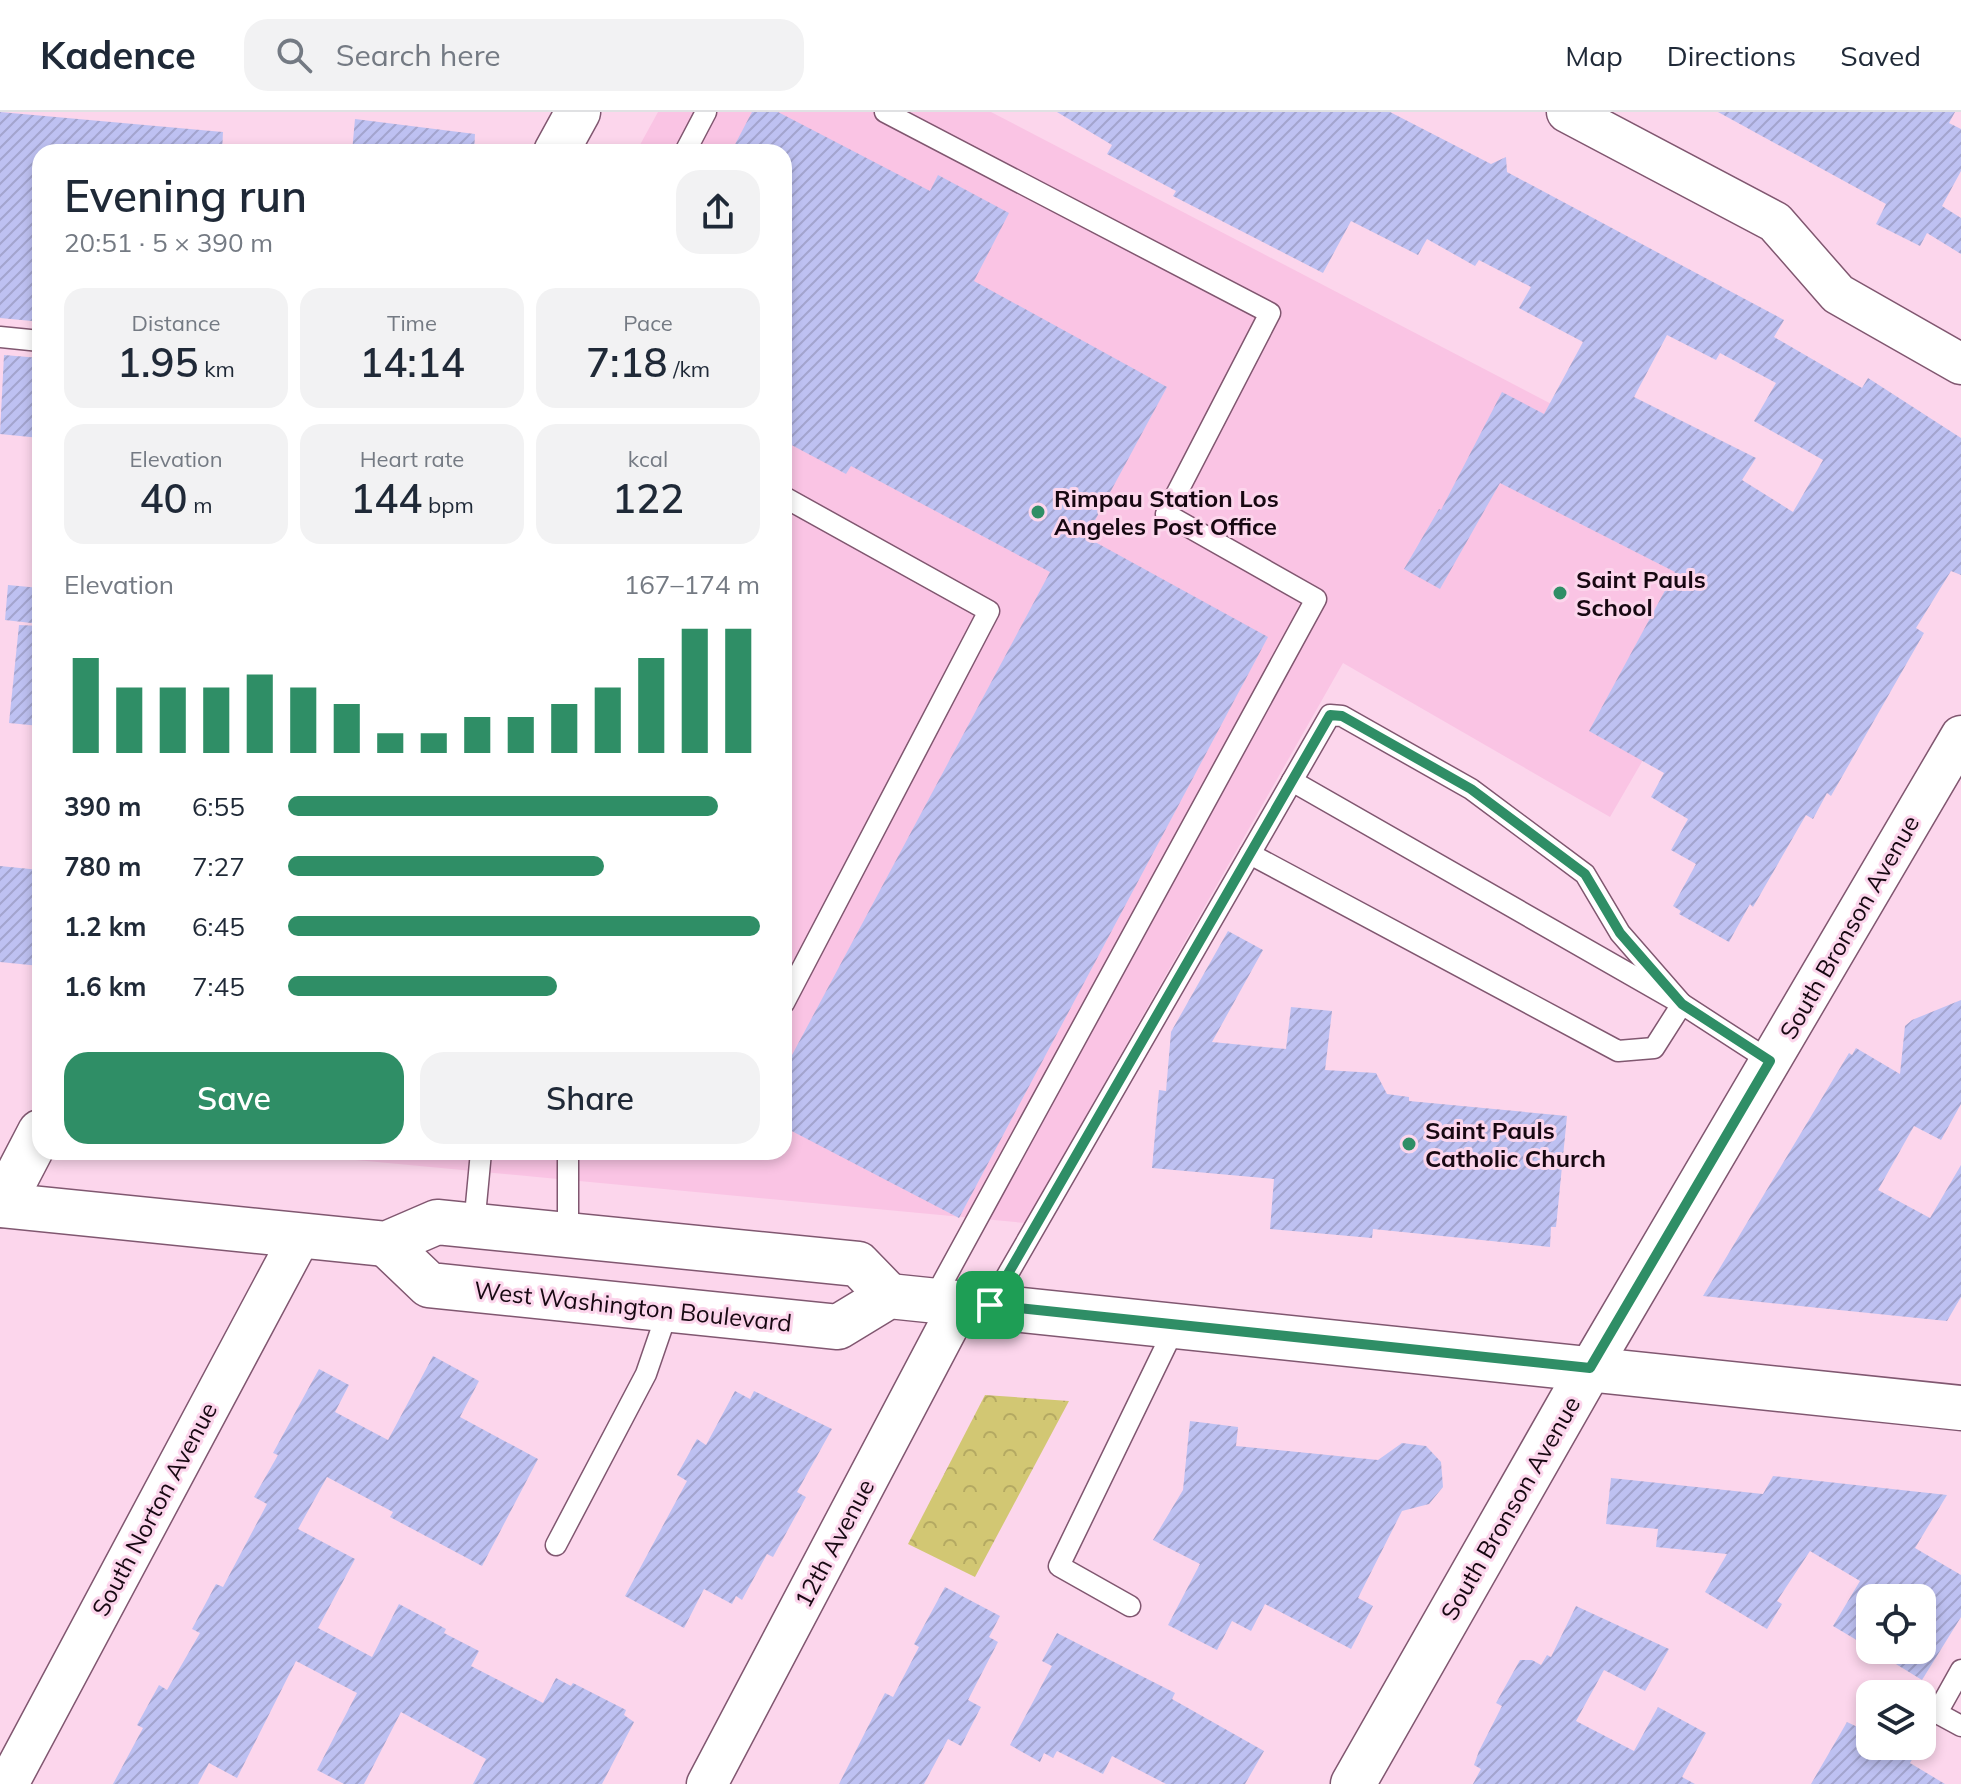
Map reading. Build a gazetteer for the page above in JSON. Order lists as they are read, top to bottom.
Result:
{
  "streets": {
    "main road": ["South Bronson Avenue", "West Washington Boulevard"],
    "street": ["South Norton Avenue", "12th Avenue"]
  },
  "places": ["Rimpau Station Los Angeles Post Office", "Saint Pauls School", "Saint Pauls Catholic Church"],
  "page": {
    "header": "Kadence",
    "search": "Search here",
    "nav": ["Map", "Directions", "Saved"],
    "heading": ["Evening run", "20:51 · 5 × 390 m"],
    "stats": [
      ["Distance", "1.95 km"],
      ["Time", "14:14"],
      ["Pace", "7:18 /km"],
      ["Elevation", "40 m"],
      ["Heart rate", "144 bpm"],
      ["kcal", "122"]
    ],
    "chart": ["Elevation", "167–174 m"],
    "list": [
      {
        "name": "390 m",
        "note": "6:55"
      },
      {
        "name": "780 m",
        "note": "7:27"
      },
      {
        "name": "1.2 km",
        "note": "6:45"
      },
      {
        "name": "1.6 km",
        "note": "7:45"
      }
    ],
    "buttons": ["Save", "Share"]
  }
}
